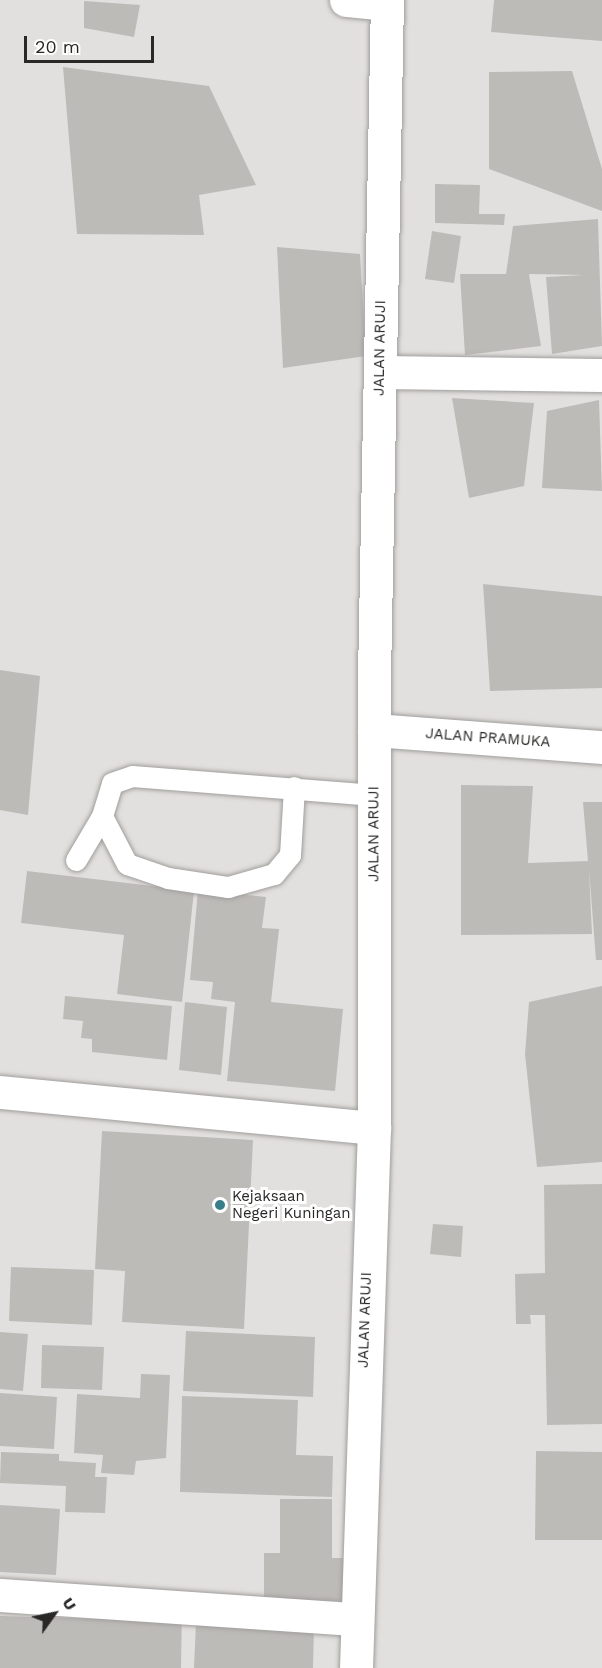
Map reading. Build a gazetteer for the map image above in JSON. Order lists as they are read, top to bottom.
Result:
{
  "streets": {
    "street": ["JALAN ARUJI", "JALAN PRAMUKA"]
  },
  "crossings": [
    ["JALAN ARUJI", "JALAN PRAMUKA"]
  ],
  "places": ["Kejaksaan Negeri Kuningan"],
  "scale_bar": "20 m",
  "north": "top right"
}
